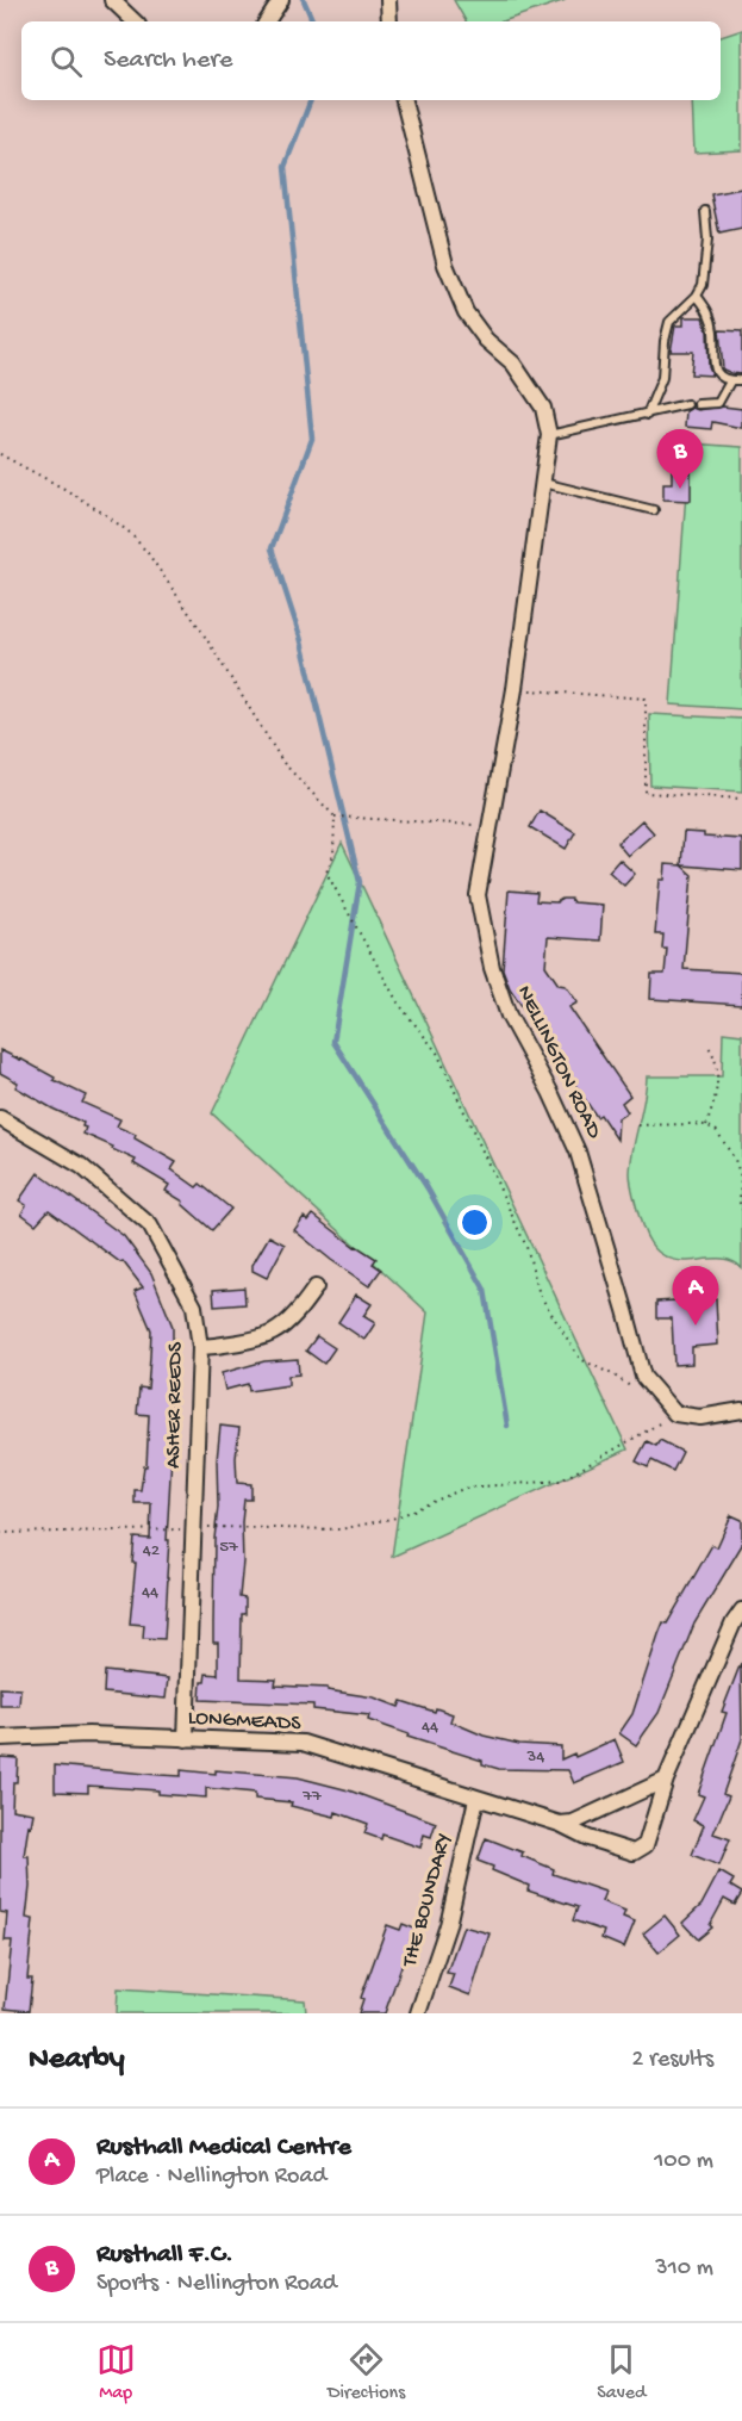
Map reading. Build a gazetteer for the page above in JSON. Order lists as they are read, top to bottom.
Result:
{
  "streets": {
    "street": [
      "NELLINGTON ROAD",
      "ASHER REEDS",
      "LONGMEADS",
      "THE BOUNDARY"
    ]
  },
  "crossings": [
    ["ASHER REEDS", "LONGMEADS"],
    ["LONGMEADS", "THE BOUNDARY"]
  ],
  "house_numbers": [
    "57",
    "42",
    "44",
    "44",
    "34",
    "77"
  ],
  "page": {
    "search": "Search here",
    "pins": ["B", "A"],
    "heading": ["Nearby", "2 results"],
    "list": [
      {
        "mark": "A",
        "name": "Rusthall Medical Centre",
        "note": "Place · Nellington Road",
        "value": "100 m"
      },
      {
        "mark": "B",
        "name": "Rusthall F.C.",
        "note": "Sports · Nellington Road",
        "value": "310 m"
      }
    ],
    "nav": ["Map", "Directions", "Saved"]
  }
}
